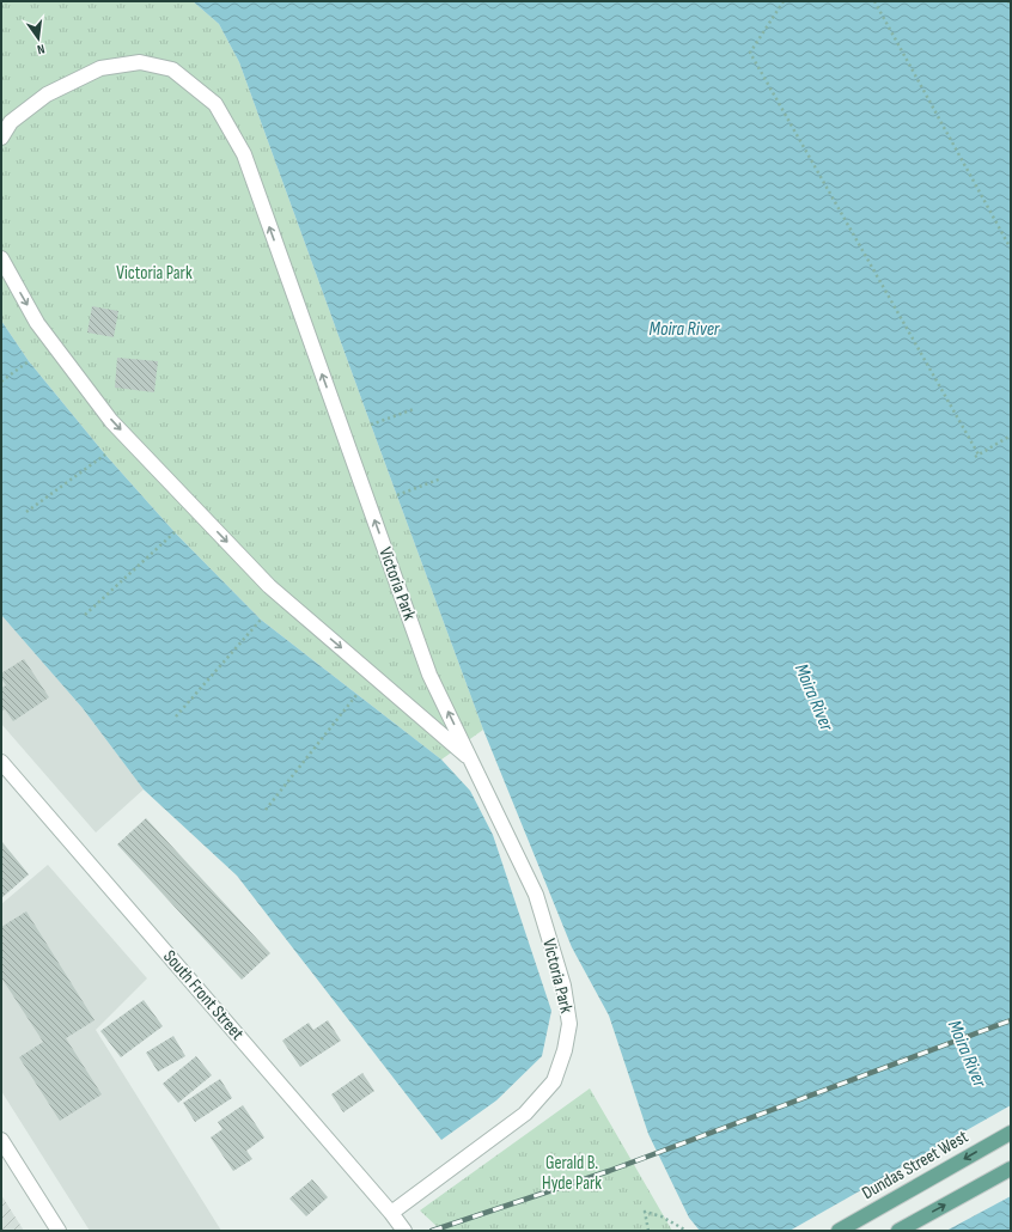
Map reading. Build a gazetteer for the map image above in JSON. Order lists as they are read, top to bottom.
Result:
{
  "streets": {
    "main road": ["Dundas Street West"],
    "street": ["Victoria Park", "South Front Street"]
  },
  "crossings": [
    ["Victoria Park", "South Front Street"]
  ],
  "water": ["Moira River"],
  "parks": ["Victoria Park", "Gerald B. Hyde Park"],
  "north": "bottom"
}
